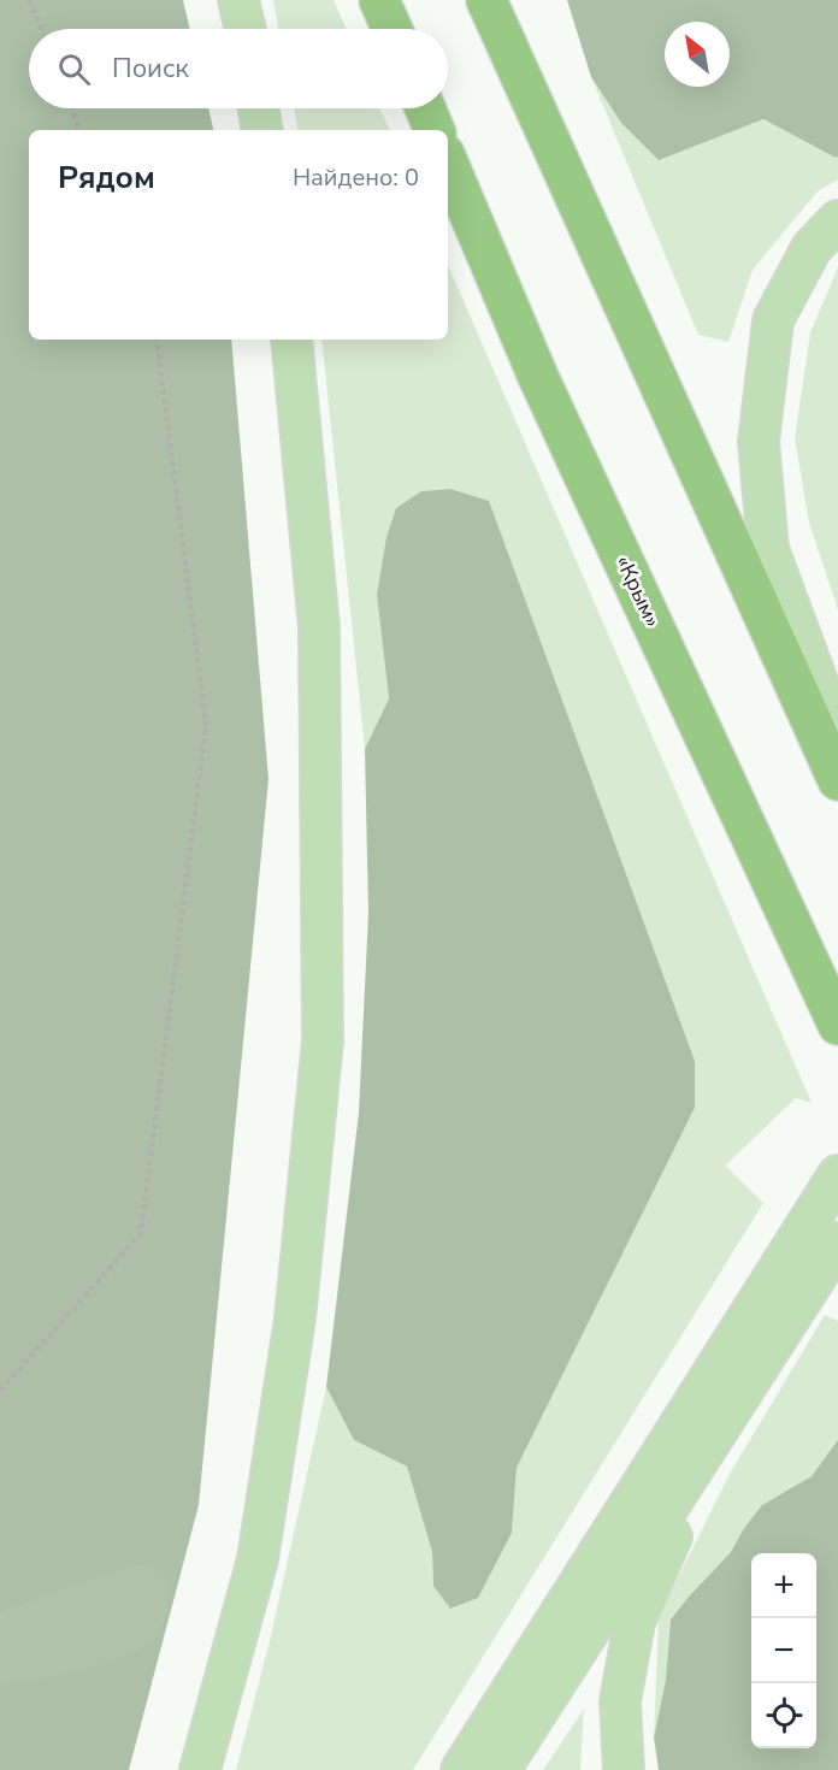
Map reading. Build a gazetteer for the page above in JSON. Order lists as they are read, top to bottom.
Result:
{
  "streets": {
    "highway": ["«Крым»"]
  },
  "north": "top left",
  "page": {
    "search": "Поиск",
    "heading": ["Рядом", "Найдено: 0"],
    "map_buttons": ["+", "−"]
  }
}
